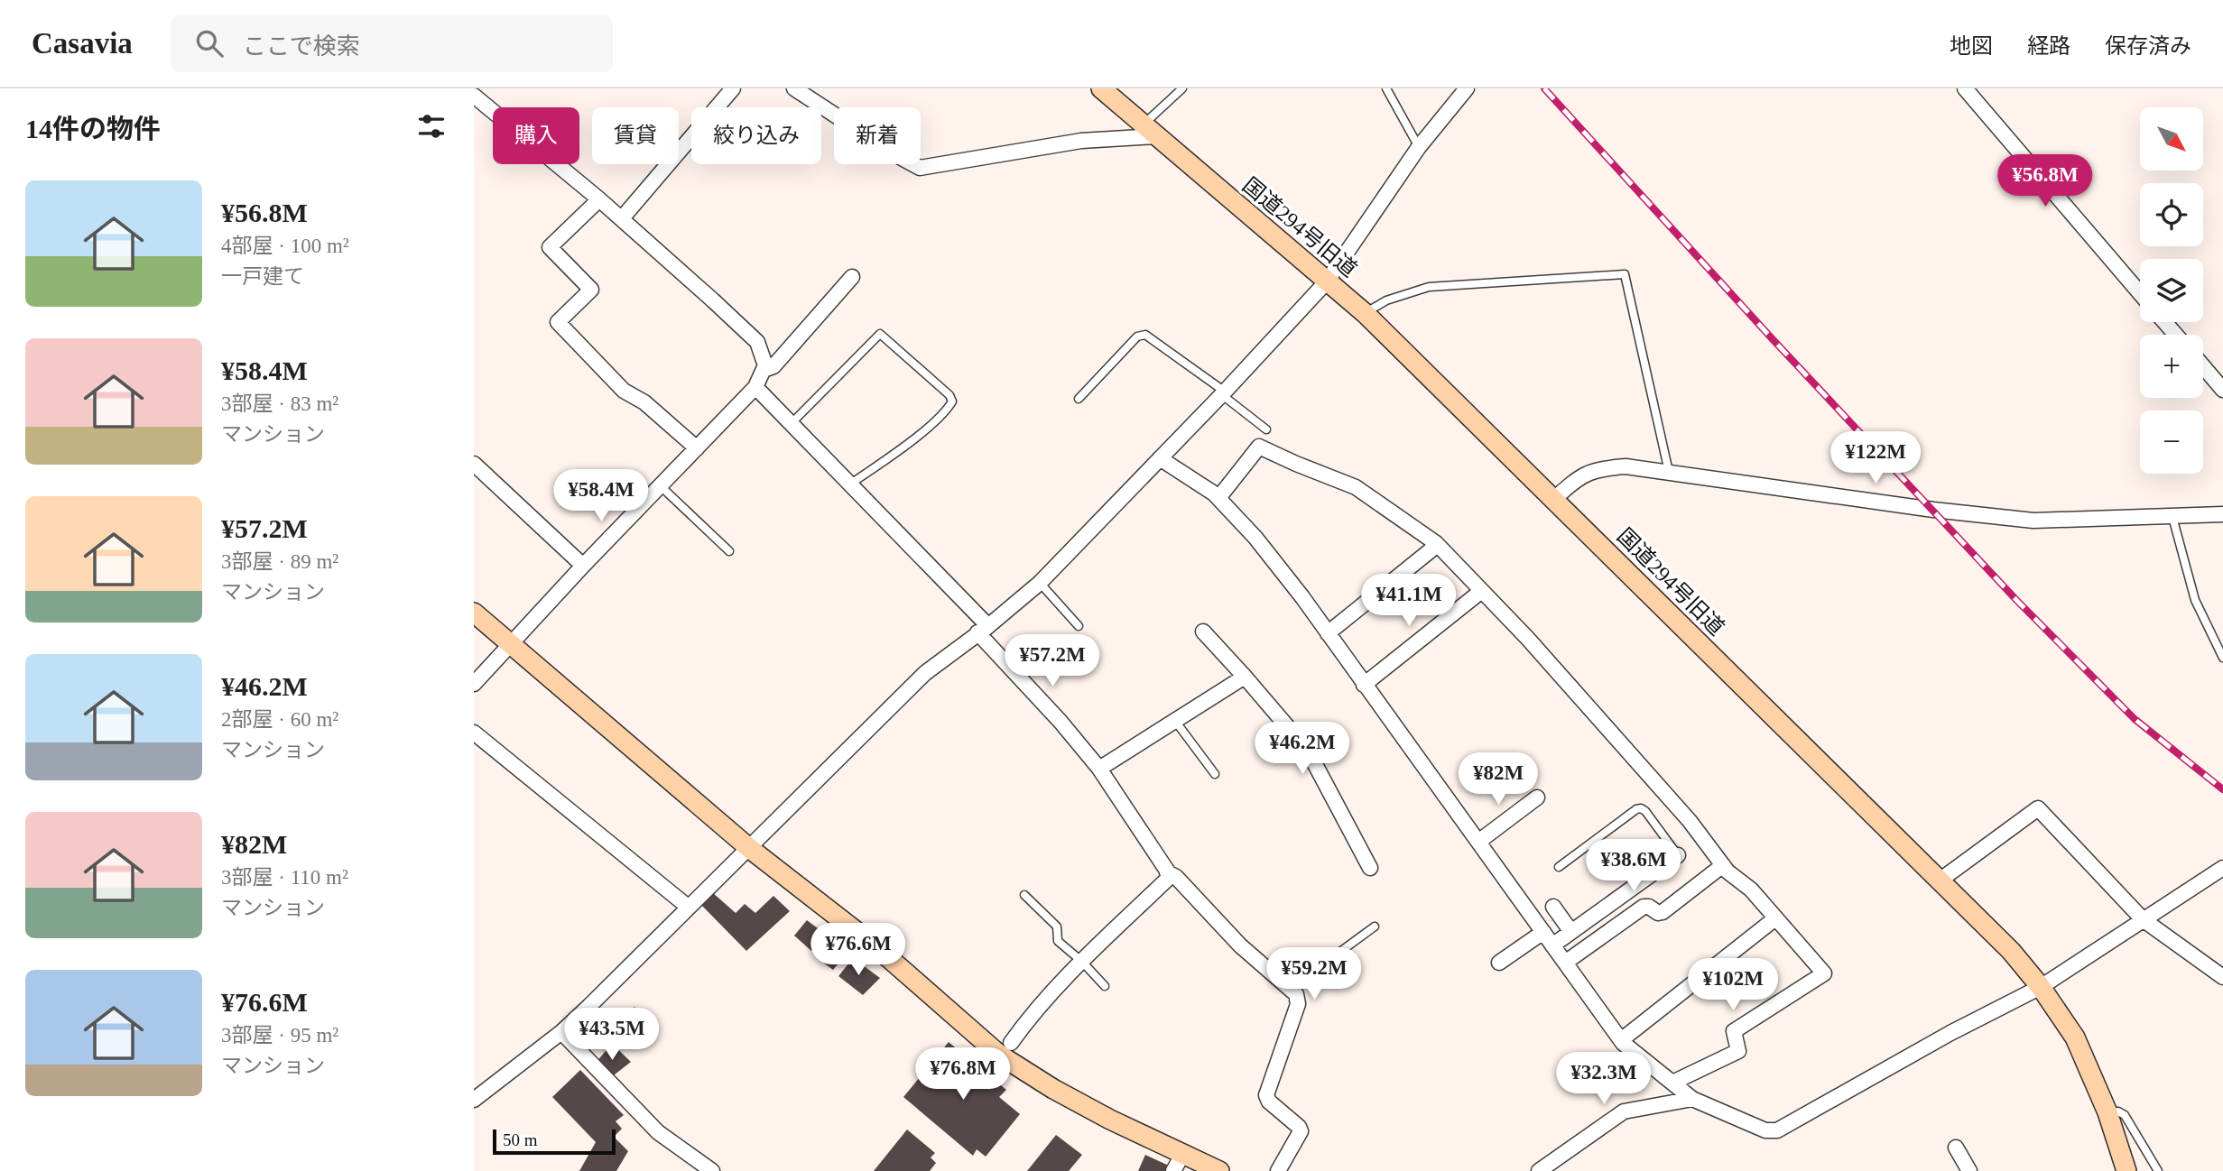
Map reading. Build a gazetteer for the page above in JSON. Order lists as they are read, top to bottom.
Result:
{
  "streets": {
    "street": ["国道294号旧道"]
  },
  "scale_bar": "50 m",
  "north": "bottom right",
  "page": {
    "header": "Casavia",
    "search": "ここで検索",
    "nav": ["地図", "経路", "保存済み"],
    "heading": "14件の物件",
    "map_buttons": ["+", "−"],
    "chip": [
      "購入",
      "賃貸",
      "絞り込み",
      "新着"
    ],
    "price": [
      "¥56.8M",
      "¥122M",
      "¥58.4M",
      "¥41.1M",
      "¥57.2M",
      "¥46.2M",
      "¥82M",
      "¥38.6M",
      "¥76.6M",
      "¥59.2M",
      "¥102M",
      "¥43.5M",
      "¥76.8M",
      "¥32.3M"
    ],
    "list": [
      {
        "name": "¥56.8M",
        "note": "4部屋 · 100 m² · 一戸建て"
      },
      {
        "name": "¥58.4M",
        "note": "3部屋 · 83 m² · マンション"
      },
      {
        "name": "¥57.2M",
        "note": "3部屋 · 89 m² · マンション"
      },
      {
        "name": "¥46.2M",
        "note": "2部屋 · 60 m² · マンション"
      },
      {
        "name": "¥82M",
        "note": "3部屋 · 110 m² · マンション"
      },
      {
        "name": "¥76.6M",
        "note": "3部屋 · 95 m² · マンション"
      }
    ],
    "scale": "50 m"
  }
}
